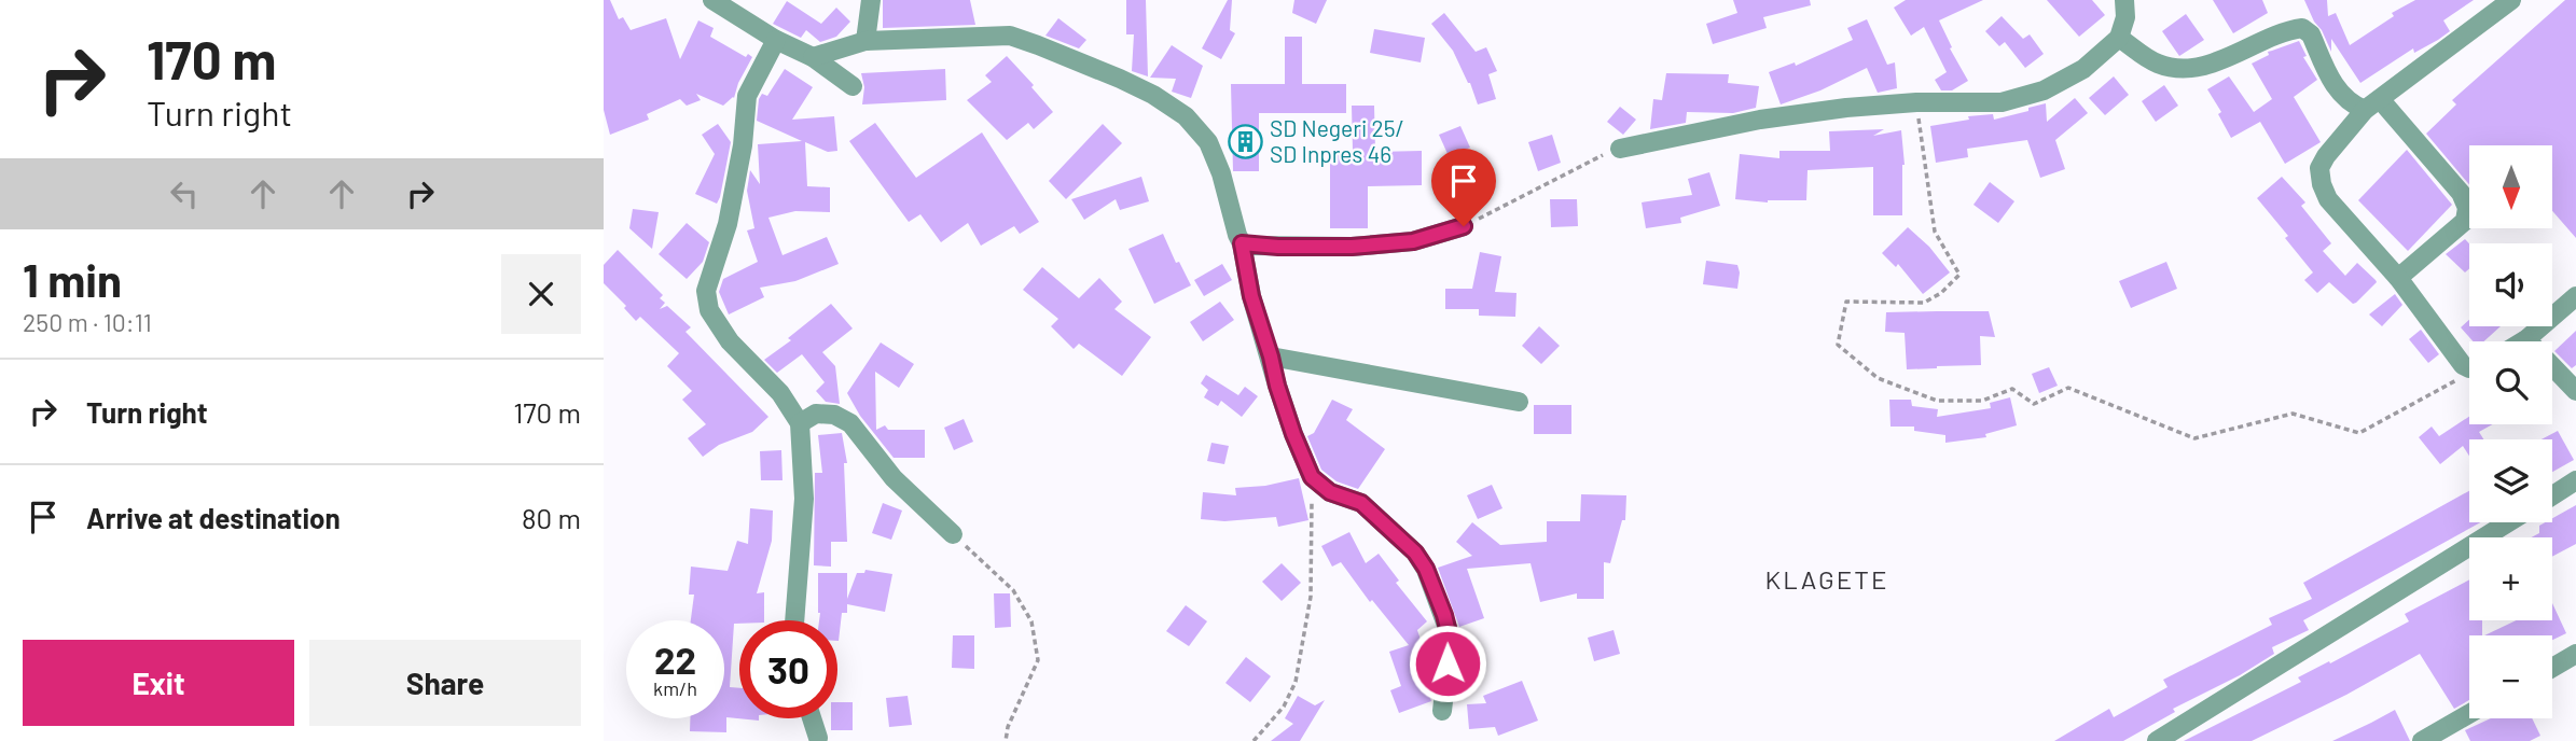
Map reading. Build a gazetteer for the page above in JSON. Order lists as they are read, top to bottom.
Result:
{
  "districts": ["KLAGETE"],
  "places": {
    "building": ["SD Negeri 25/ SD Inpres 46"]
  },
  "north": "bottom",
  "page": {
    "turn": ["170 m", "Turn right"],
    "map_buttons": ["+", "−"],
    "heading": ["1 min", "250 m · 10:11"],
    "list": [
      {
        "name": "Turn right",
        "value": "170 m"
      },
      {
        "name": "Arrive at destination",
        "value": "80 m"
      }
    ],
    "speed": "22 km/h",
    "limit": "30",
    "buttons": ["Exit", "Share"]
  }
}
